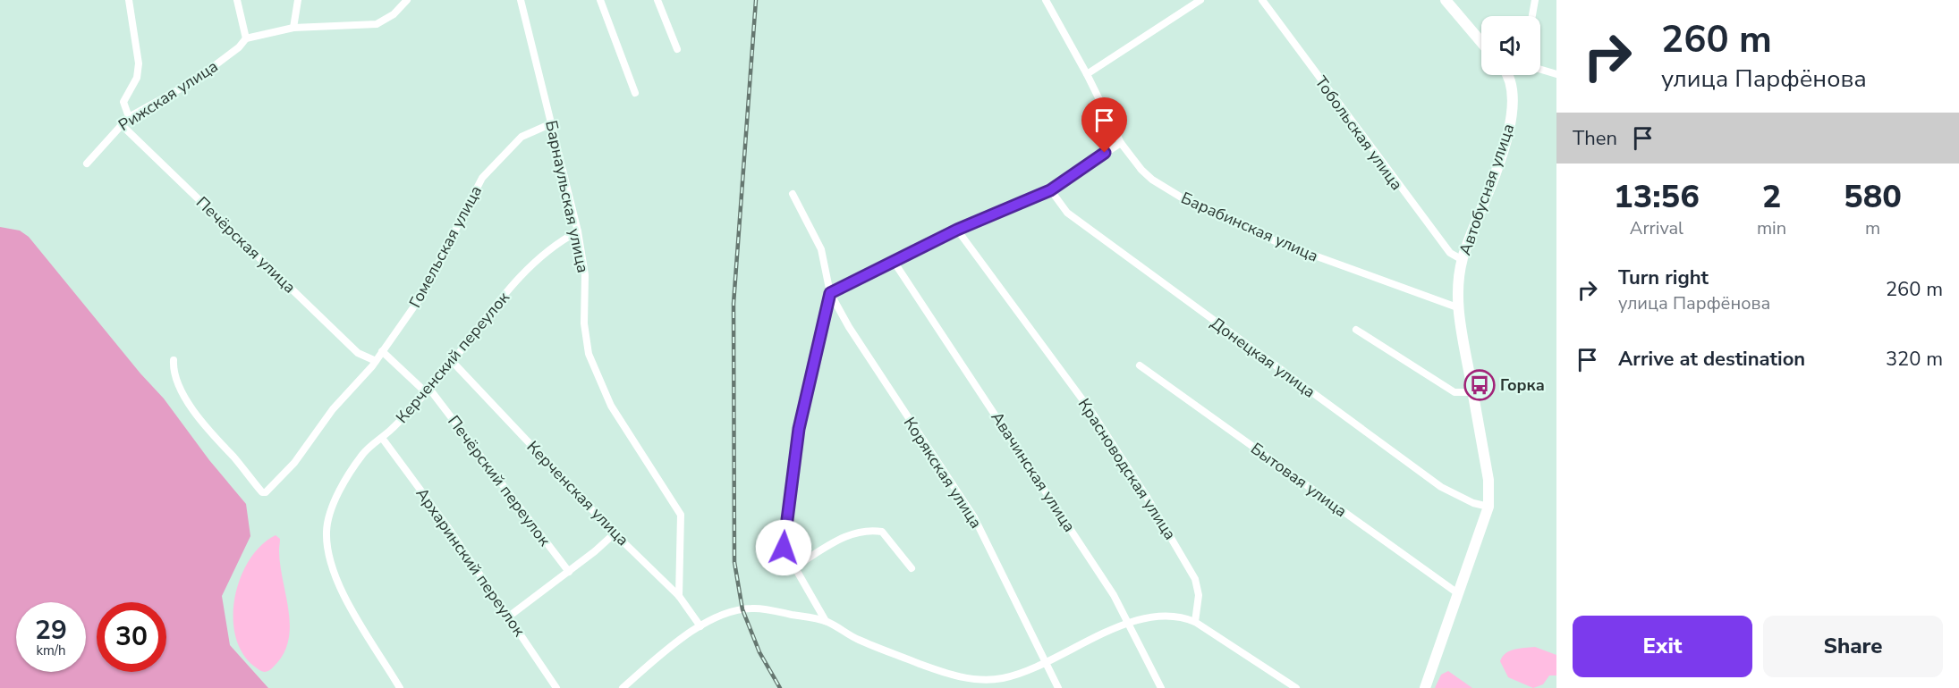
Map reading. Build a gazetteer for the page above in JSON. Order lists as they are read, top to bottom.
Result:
{
  "streets": {
    "street": [
      "Рижская улица",
      "Тобольская улица",
      "Автобусная улица",
      "Барнаульская улица",
      "Барабинская улица",
      "Печёрская улица",
      "Гомельская улица",
      "Керченский переулок",
      "Донецкая улица",
      "Красноводская улица",
      "Авачинская улица",
      "Корякская улица",
      "Бытовая улица",
      "Печёрский переулок",
      "Керченская улица",
      "Архаринский переулок"
    ]
  },
  "crossings": [
    ["Рижская улица", "Печёрская улица"],
    ["Тобольская улица", "Автобусная улица"],
    ["Автобусная улица", "Барабинская улица"],
    ["Автобусная улица", "Донецкая улица"],
    ["Автобусная улица", "Бытовая улица"],
    ["Барнаульская улица", "Гомельская улица"],
    ["Барнаульская улица", "Керченский переулок"],
    ["Барнаульская улица", "Керченская улица"],
    ["Печёрская улица", "Гомельская улица"],
    ["Гомельская улица", "Печёрский переулок"],
    ["Керченский переулок", "Печёрский переулок"],
    ["Керченский переулок", "Керченская улица"],
    ["Керченский переулок", "Архаринский переулок"]
  ],
  "places": {
    "bus stop": ["Горка"]
  },
  "page": {
    "turn": ["260 m", "улица Парфёнова"],
    "then": "Then",
    "eta": [
      "13:56",
      "Arrival",
      "2",
      "min",
      "580",
      "m"
    ],
    "list": [
      {
        "name": "Turn right",
        "note": "улица Парфёнова",
        "value": "260 m"
      },
      {
        "name": "Arrive at destination",
        "value": "320 m"
      }
    ],
    "speed": "29 km/h",
    "limit": "30",
    "buttons": ["Exit", "Share"]
  }
}
